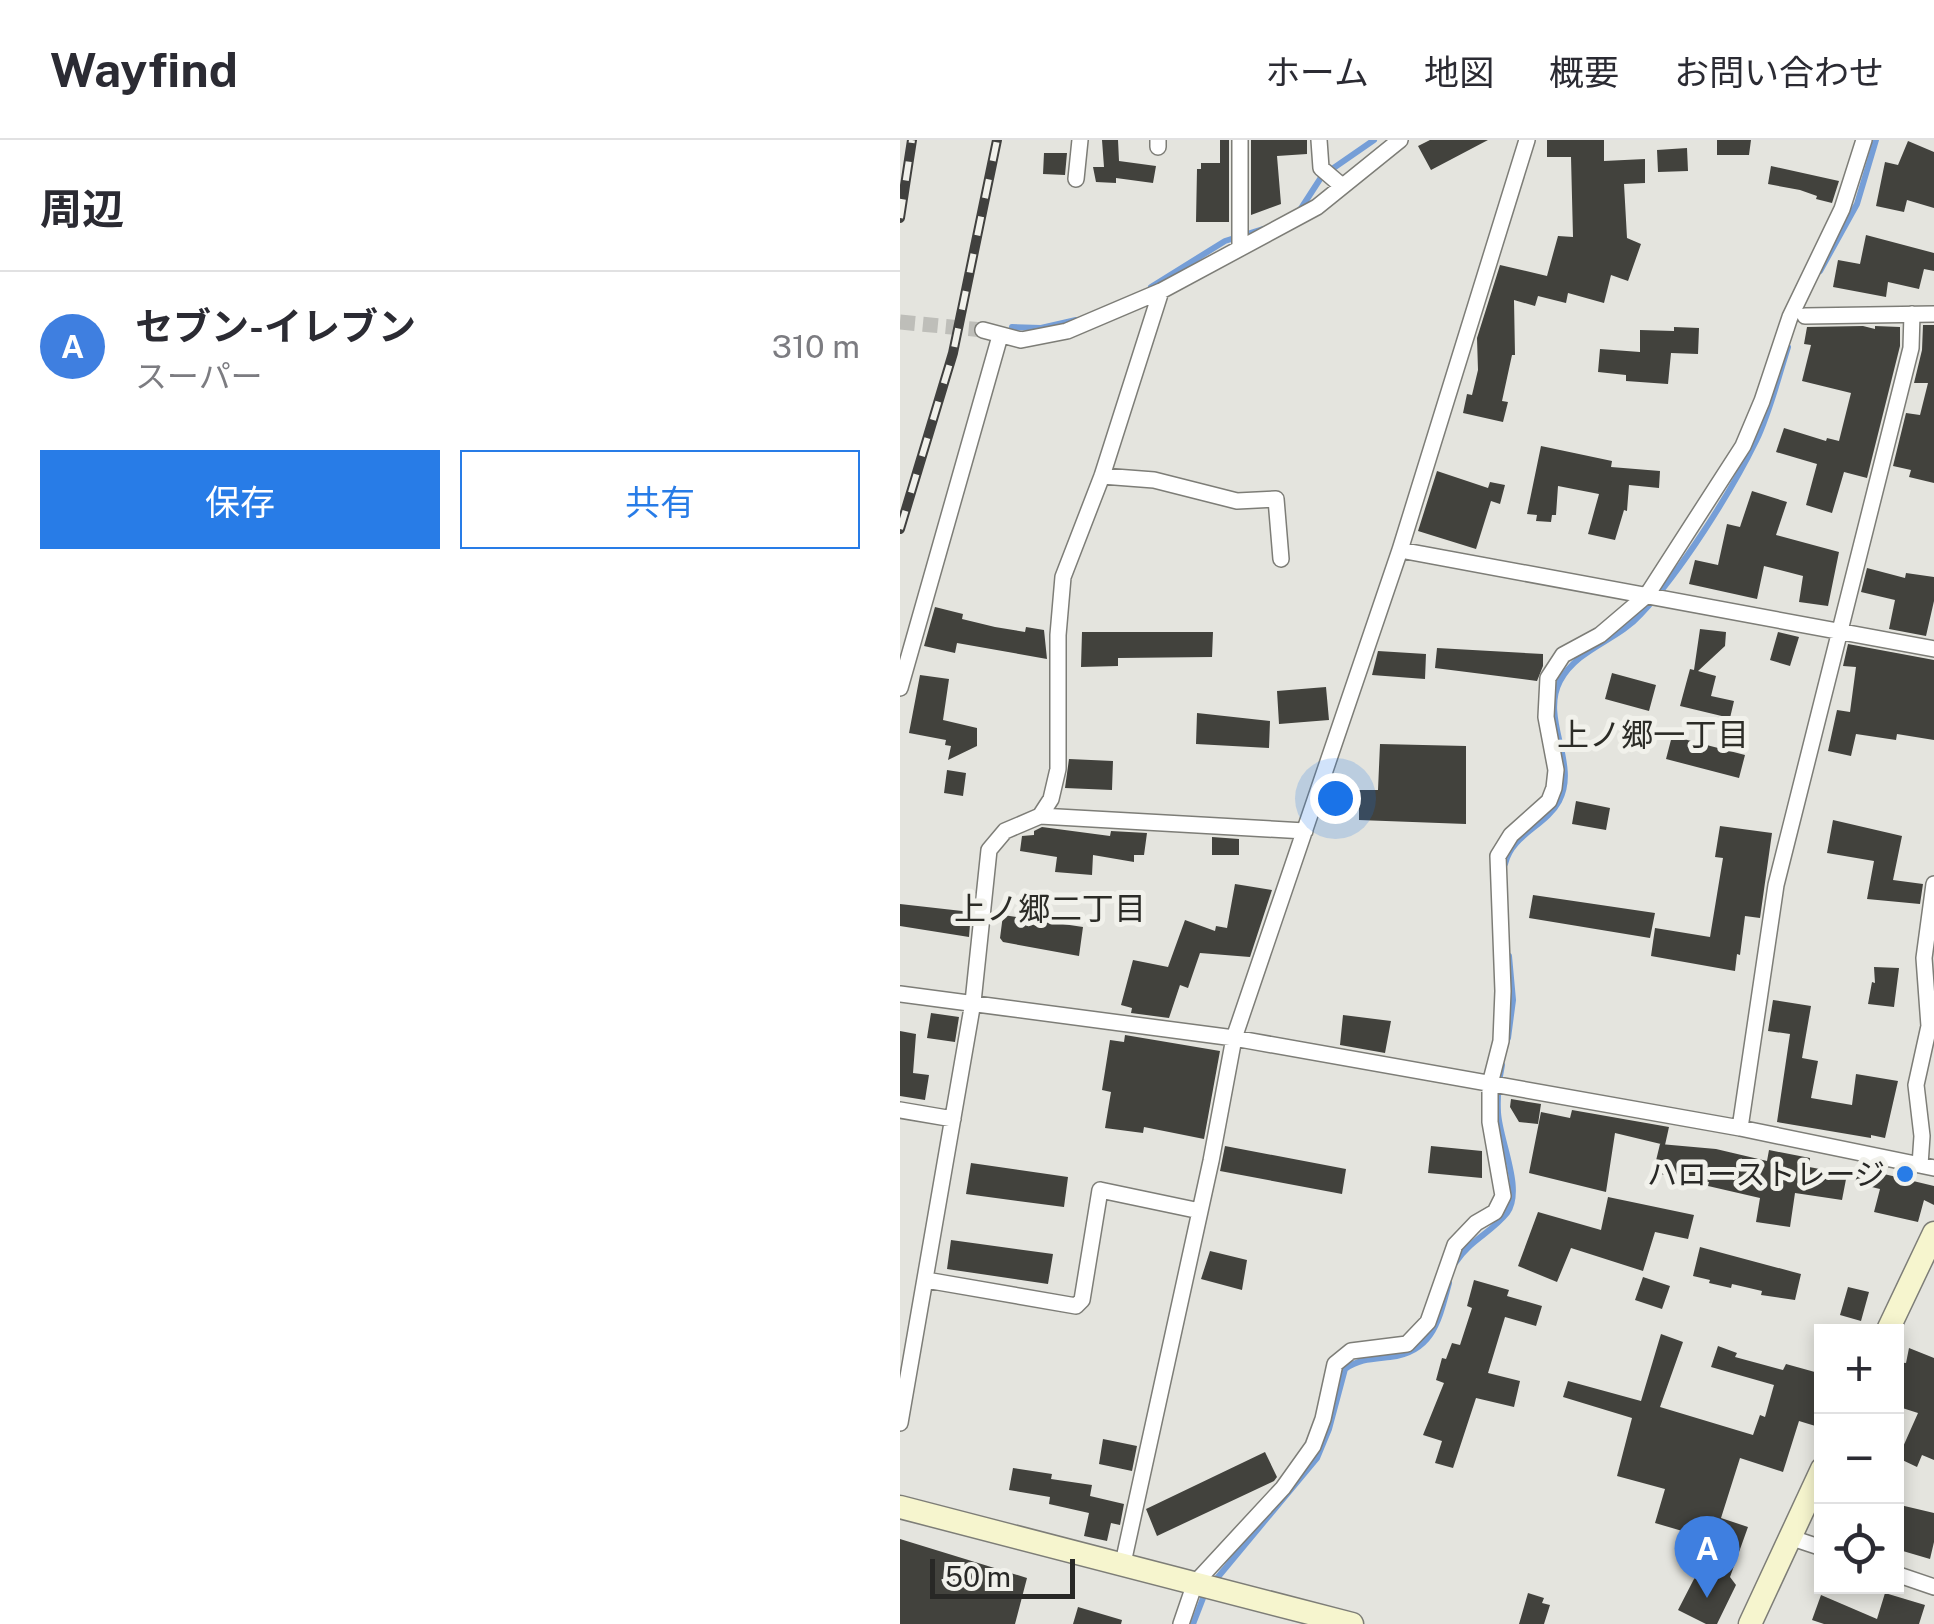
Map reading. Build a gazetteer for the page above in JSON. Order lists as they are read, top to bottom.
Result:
{
  "districts": ["上ノ郷一丁目", "上ノ郷二丁目"],
  "places": ["ハローストレージ"],
  "scale_bar": "50 m",
  "page": {
    "header": "Wayfind",
    "nav": [
      "ホーム",
      "地図",
      "概要",
      "お問い合わせ"
    ],
    "heading": "周辺",
    "list": [
      {
        "mark": "A",
        "name": "セブン-イレブン",
        "note": "スーパー",
        "value": "310 m"
      }
    ],
    "buttons": ["保存", "共有"],
    "map_buttons": ["+", "−"],
    "pins": "A",
    "scale": "50 m"
  }
}
